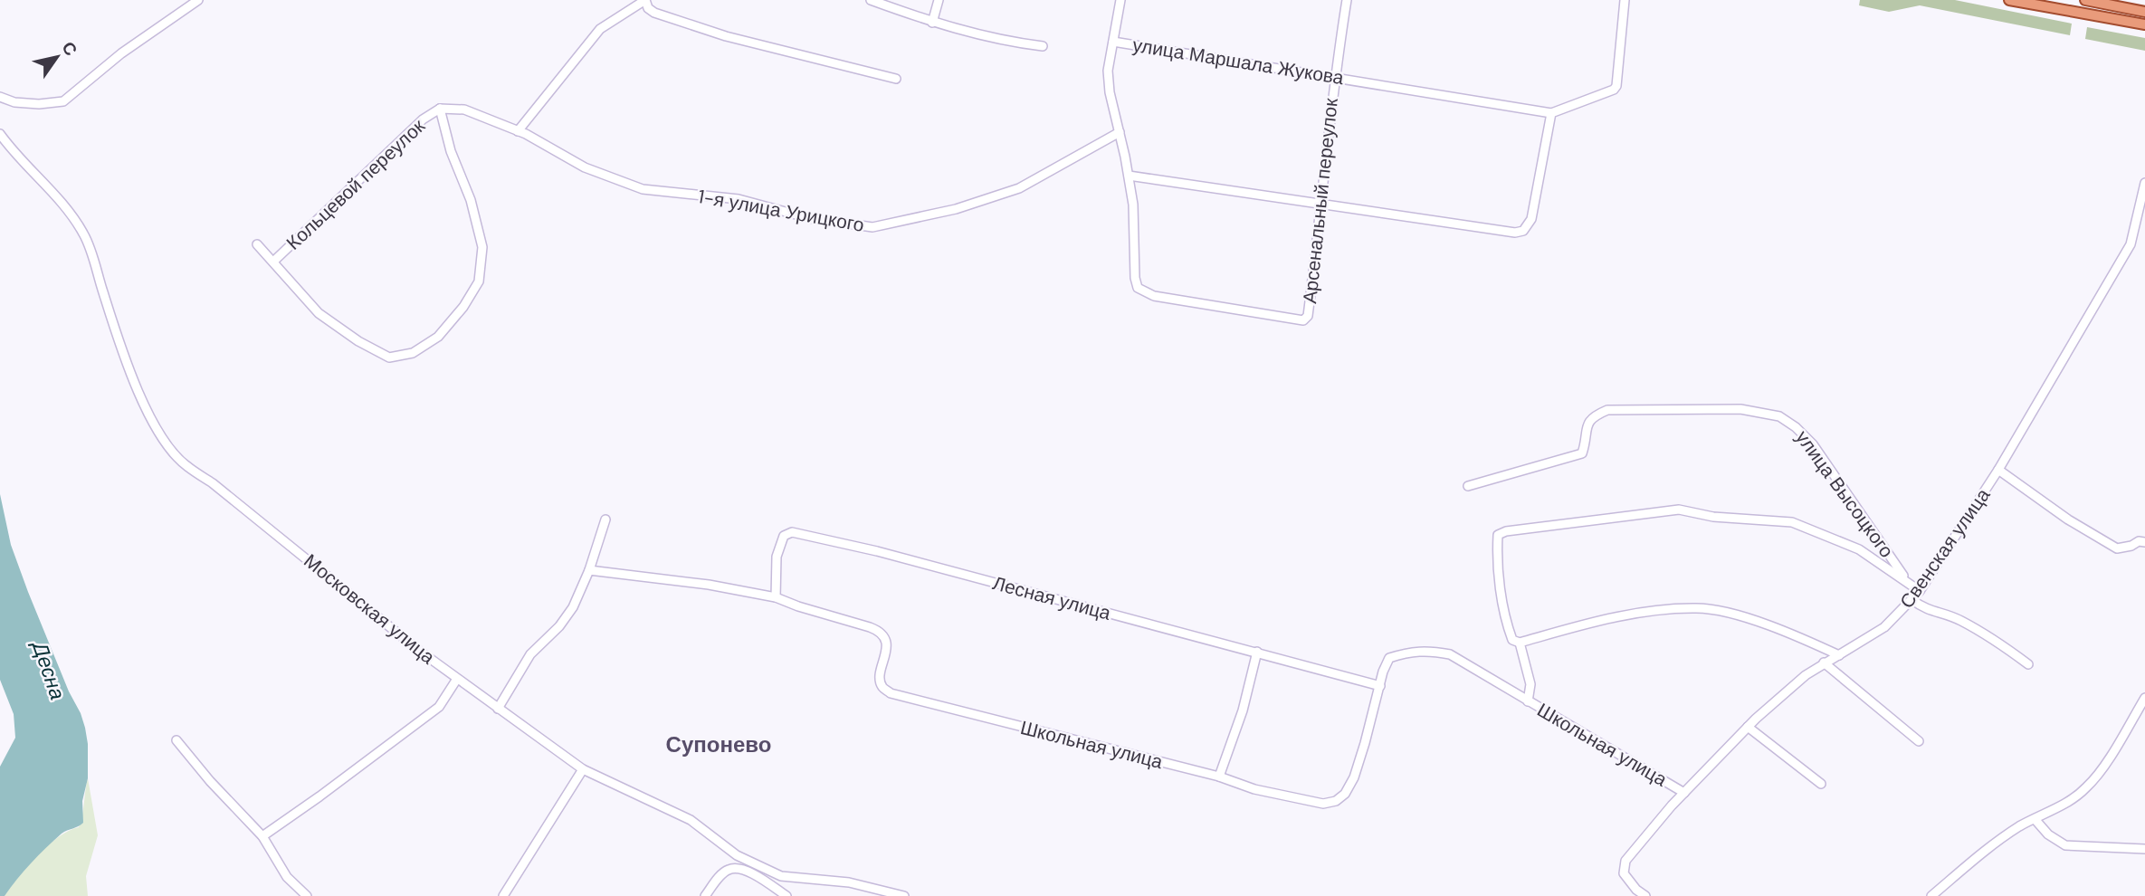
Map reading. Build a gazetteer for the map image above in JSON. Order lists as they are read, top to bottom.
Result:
{
  "streets": {
    "street": [
      "улица Маршала Жукова",
      "Кольцевой переулок",
      "Арсенальный переулок",
      "1-я улица Урицкого",
      "улица Высоцкого",
      "Свенская улица",
      "Лесная улица",
      "Московская улица",
      "Школьная улица"
    ]
  },
  "crossings": [
    ["улица Маршала Жукова", "Арсенальный переулок"],
    ["Кольцевой переулок", "1-я улица Урицкого"],
    ["Арсенальный переулок", "1-я улица Урицкого"],
    ["Свенская улица", "Школьная улица"],
    ["Лесная улица", "Школьная улица"]
  ],
  "districts": ["Супонево"],
  "water": ["Десна"],
  "north": "top right"
}
